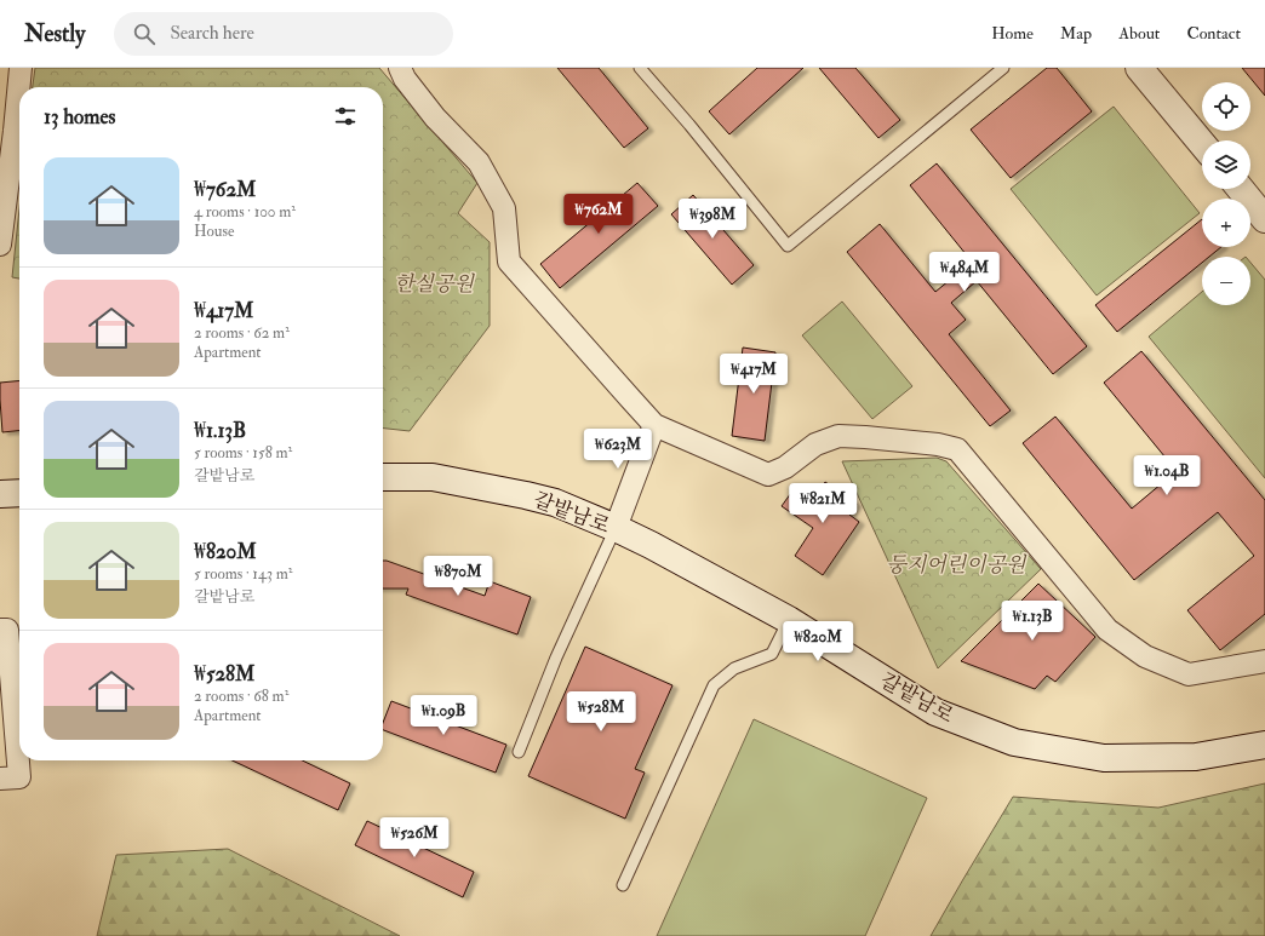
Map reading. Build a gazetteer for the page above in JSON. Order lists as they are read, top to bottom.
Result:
{
  "streets": {
    "main road": ["갈밭남로"]
  },
  "parks": ["한실공원", "둥지어린이공원"],
  "page": {
    "header": "Nestly",
    "search": "Search here",
    "nav": [
      "Home",
      "Map",
      "About",
      "Contact"
    ],
    "map_buttons": ["+", "−"],
    "heading": "13 homes",
    "list": [
      {
        "name": "₩762M",
        "note": "4 rooms · 100 m² · House"
      },
      {
        "name": "₩417M",
        "note": "2 rooms · 62 m² · Apartment"
      },
      {
        "name": "₩1.13B",
        "note": "5 rooms · 158 m² · 갈밭남로"
      },
      {
        "name": "₩820M",
        "note": "5 rooms · 143 m² · 갈밭남로"
      },
      {
        "name": "₩528M",
        "note": "2 rooms · 68 m² · Apartment"
      }
    ],
    "price": [
      "₩762M",
      "₩398M",
      "₩484M",
      "₩417M",
      "₩623M",
      "₩1.04B",
      "₩821M",
      "₩870M",
      "₩1.13B",
      "₩820M",
      "₩528M",
      "₩1.09B",
      "₩526M"
    ]
  }
}
